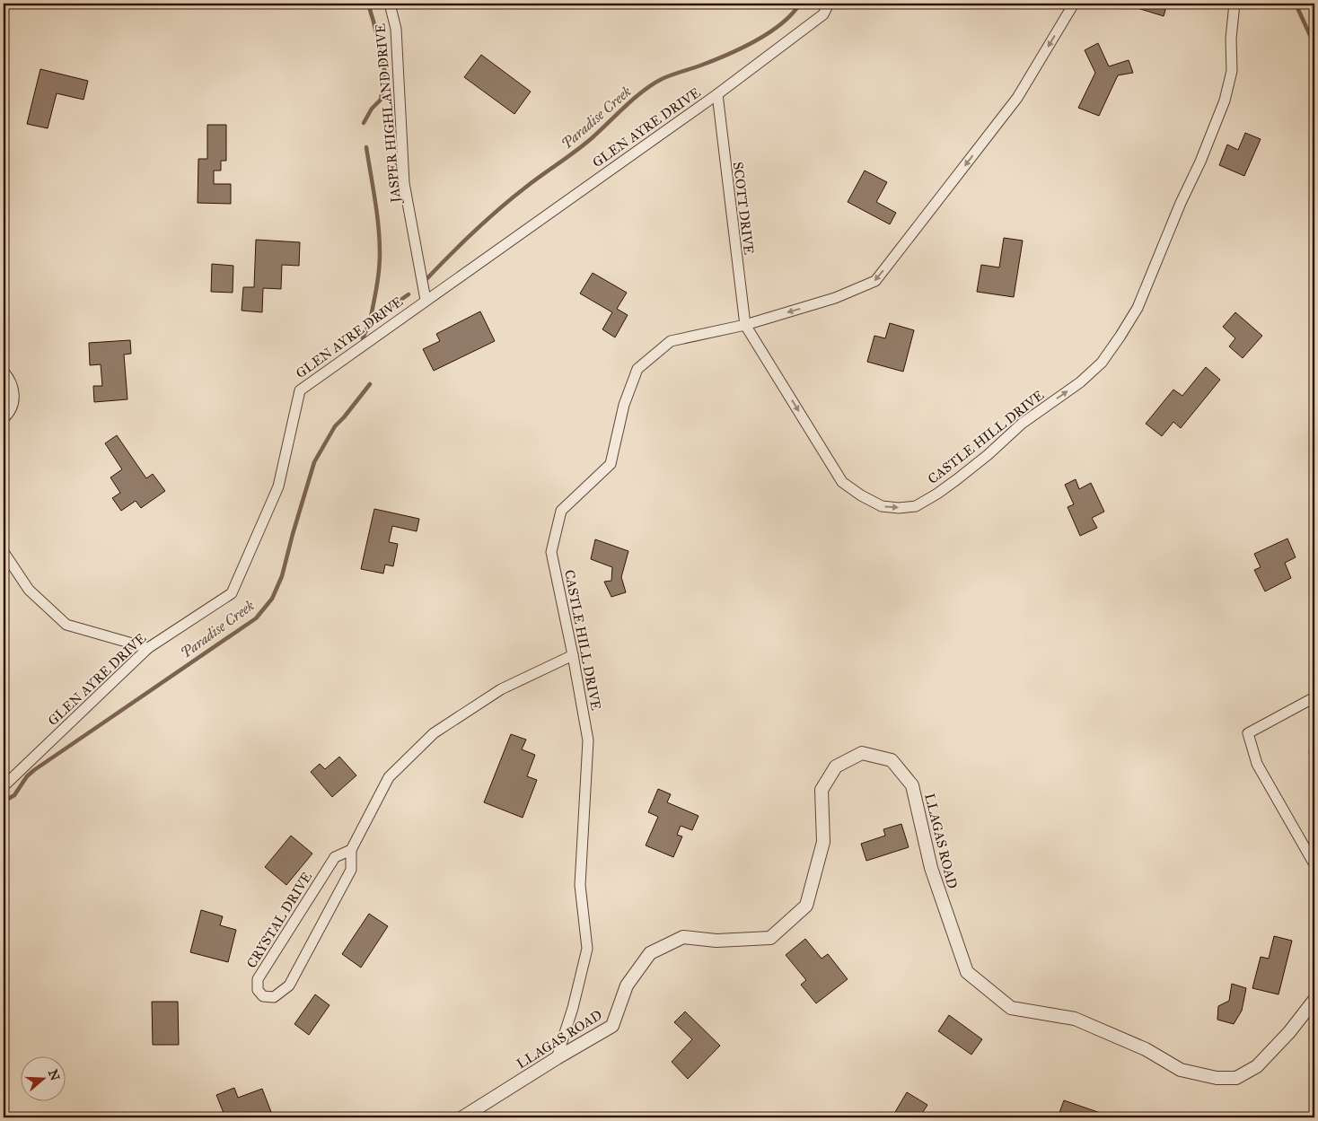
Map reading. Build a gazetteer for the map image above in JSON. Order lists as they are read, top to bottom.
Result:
{
  "streets": {
    "street": [
      "JASPER HIGHLAND DRIVE",
      "GLEN AYRE DRIVE",
      "SCOTT DRIVE",
      "CASTLE HILL DRIVE",
      "LLAGAS ROAD",
      "CRYSTAL DRIVE"
    ]
  },
  "crossings": [
    ["JASPER HIGHLAND DRIVE", "GLEN AYRE DRIVE"],
    ["GLEN AYRE DRIVE", "SCOTT DRIVE"],
    ["SCOTT DRIVE", "CASTLE HILL DRIVE"],
    ["CASTLE HILL DRIVE", "LLAGAS ROAD"],
    ["CASTLE HILL DRIVE", "CRYSTAL DRIVE"]
  ],
  "water": ["Paradise Creek"],
  "north": "right"
}
